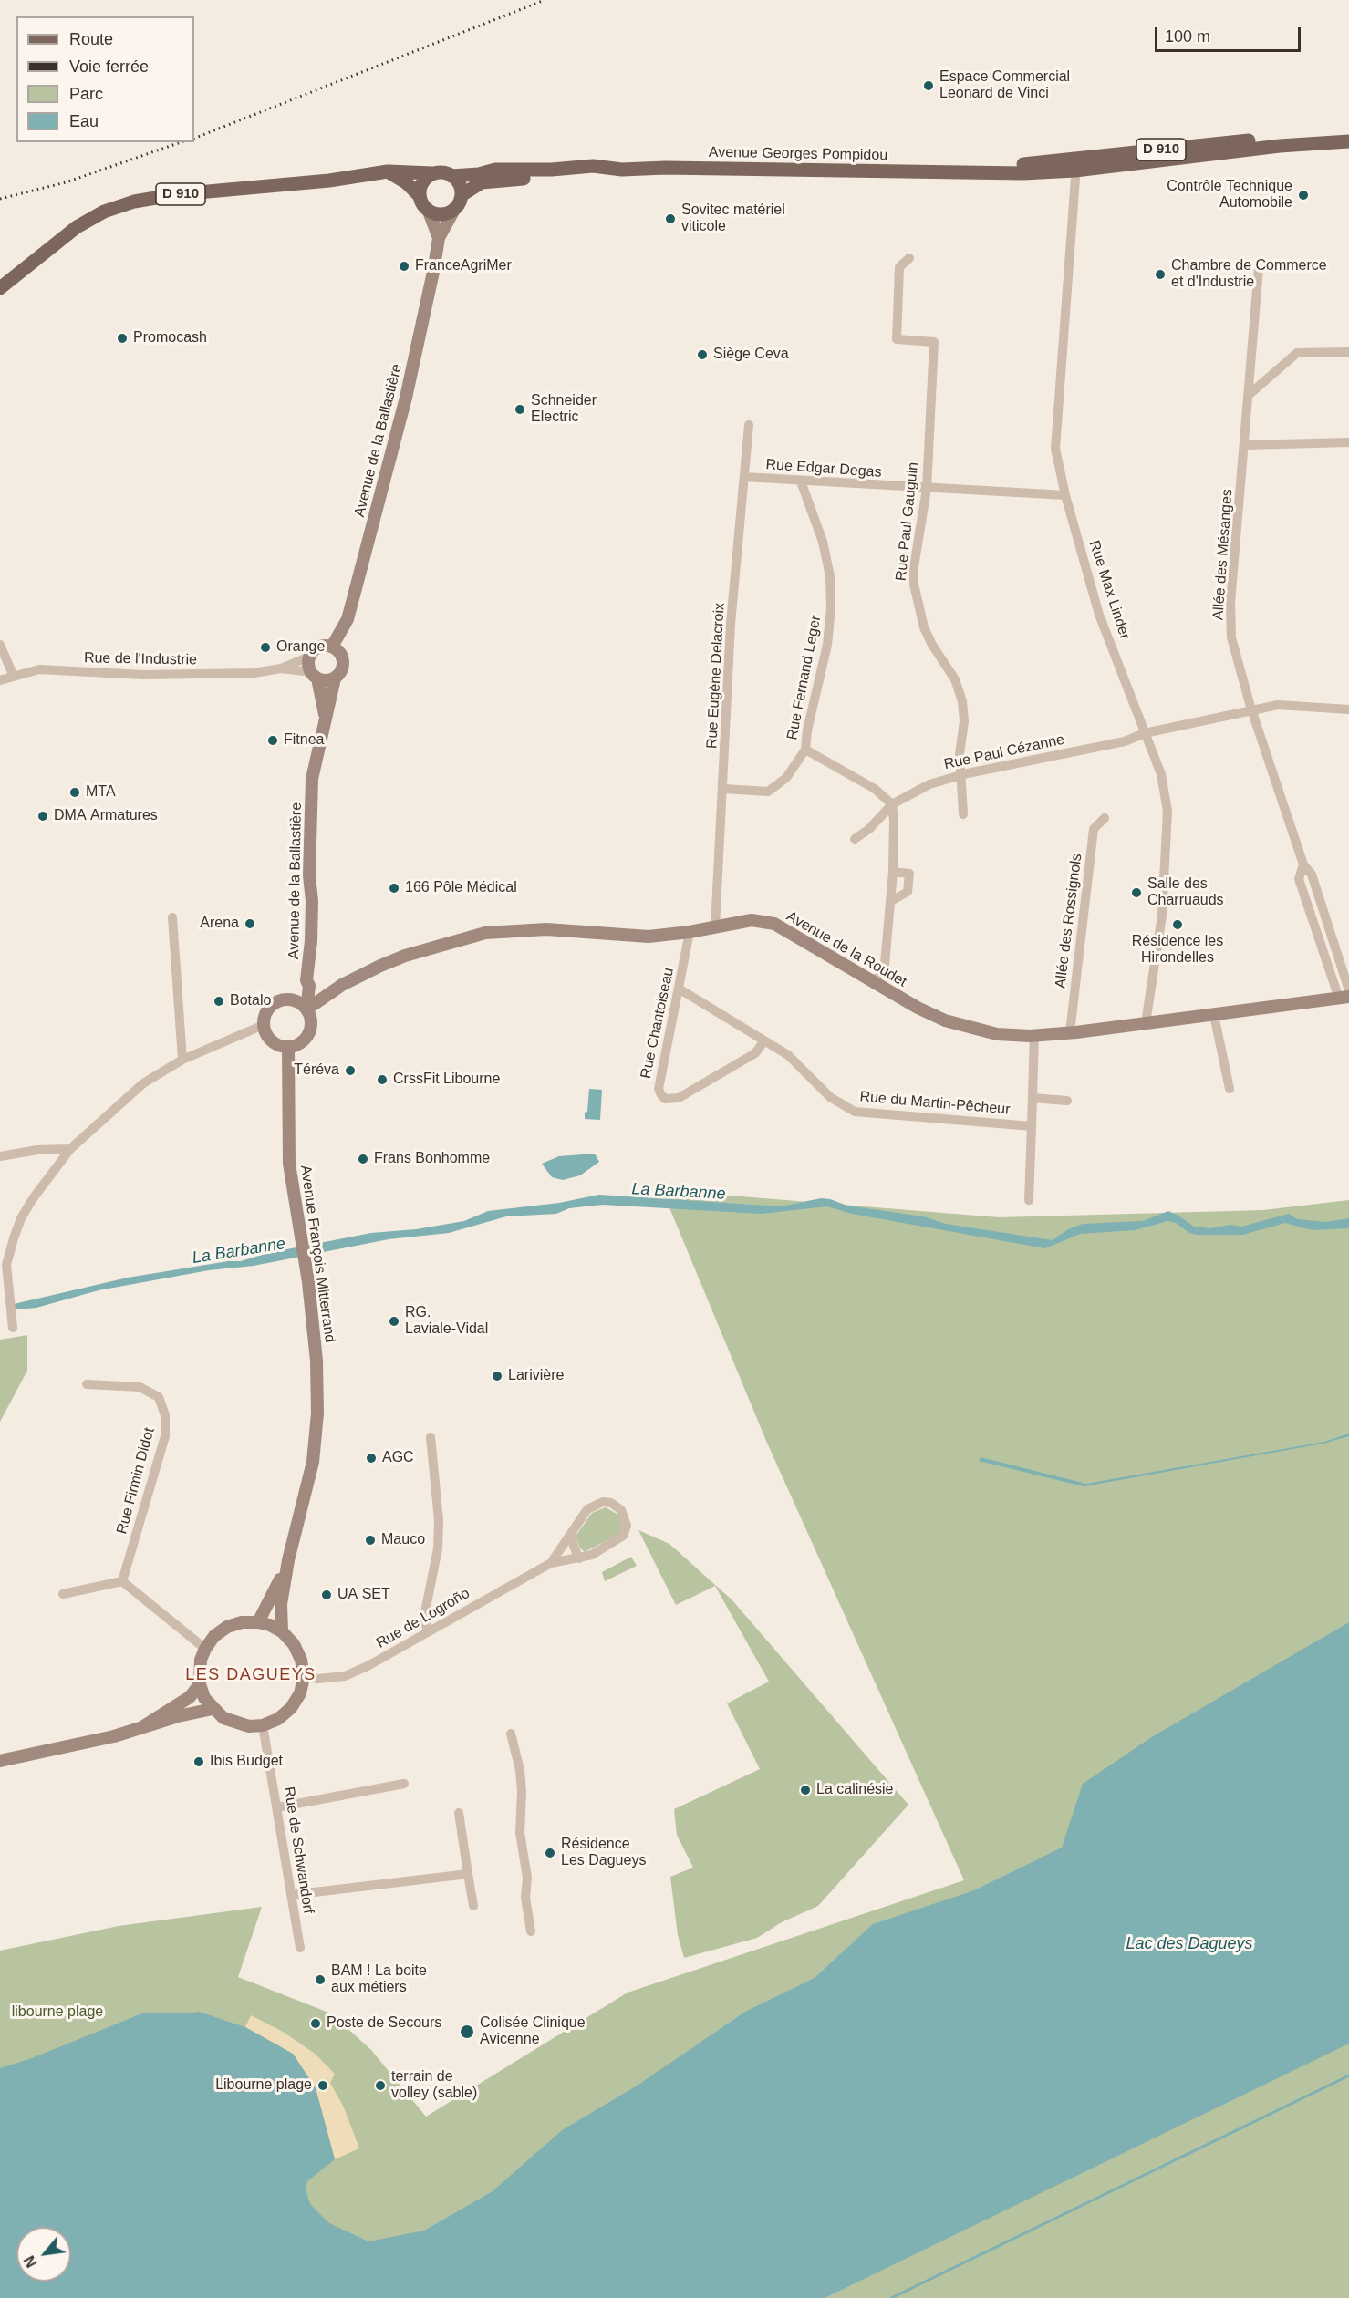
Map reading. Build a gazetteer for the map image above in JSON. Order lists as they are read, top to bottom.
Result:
{
  "streets": {
    "main road": [
      "D 910",
      "Avenue Georges Pompidou",
      "Avenue de la Ballastière",
      "Avenue de la Roudet",
      "Avenue François Mitterrand"
    ],
    "street": [
      "Rue Edgar Degas",
      "Rue Paul Gauguin",
      "Allée des Mésanges",
      "Rue Max Linder",
      "Rue de l'Industrie",
      "Rue Eugène Delacroix",
      "Rue Fernand Leger",
      "Rue Paul Cézanne",
      "Allée des Rossignols",
      "Rue Chantoiseau",
      "Rue du Martin-Pêcheur",
      "Rue Firmin Didot",
      "Rue de Logroño",
      "Rue de Schwandorf"
    ]
  },
  "crossings": [
    ["D 910", "Avenue Georges Pompidou"],
    ["D 910", "Avenue de la Ballastière"],
    ["Avenue Georges Pompidou", "Avenue de la Ballastière"],
    ["Avenue Georges Pompidou", "Rue Max Linder"],
    ["Avenue de la Ballastière", "Rue de l'Industrie"],
    ["Avenue de la Ballastière", "Avenue de la Roudet"],
    ["Avenue de la Ballastière", "Avenue François Mitterrand"],
    ["Rue Edgar Degas", "Rue Paul Gauguin"],
    ["Rue Edgar Degas", "Rue Max Linder"],
    ["Rue Edgar Degas", "Rue Eugène Delacroix"],
    ["Rue Edgar Degas", "Rue Fernand Leger"],
    ["Rue Paul Gauguin", "Rue Paul Cézanne"],
    ["Allée des Mésanges", "Rue Paul Cézanne"],
    ["Allée des Mésanges", "Avenue de la Roudet"],
    ["Rue Max Linder", "Rue Paul Cézanne"],
    ["Rue Max Linder", "Avenue de la Roudet"],
    ["Rue Eugène Delacroix", "Rue Fernand Leger"],
    ["Rue Eugène Delacroix", "Avenue de la Roudet"],
    ["Allée des Rossignols", "Avenue de la Roudet"],
    ["Avenue de la Roudet", "Rue Chantoiseau"],
    ["Avenue de la Roudet", "Rue du Martin-Pêcheur"],
    ["Avenue de la Roudet", "Avenue François Mitterrand"],
    ["Rue Chantoiseau", "Rue du Martin-Pêcheur"],
    ["Avenue François Mitterrand", "Rue de Logroño"],
    ["Avenue François Mitterrand", "Rue de Schwandorf"],
    ["Rue de Logroño", "Rue de Schwandorf"]
  ],
  "districts": ["LES DAGUEYS"],
  "water": ["La Barbanne", "Lac des Dagueys"],
  "parks": ["libourne plage"],
  "places": [
    "Espace Commercial Leonard de Vinci",
    "Contrôle Technique Automobile",
    "Sovitec matériel viticole",
    "FranceAgriMer",
    "Chambre de Commerce et d'Industrie",
    "Promocash",
    "Siège Ceva",
    "Schneider Electric",
    "Orange",
    "Fitnea",
    "MTA",
    "DMA Armatures",
    "166 Pôle Médical",
    "Salle des Charruauds",
    "Arena",
    "Résidence les Hirondelles",
    "Botalo",
    "Téréva",
    "CrssFit Libourne",
    "Frans Bonhomme",
    "RG. Laviale-Vidal",
    "Larivière",
    "AGC",
    "Mauco",
    "UA SET",
    "Ibis Budget",
    "La calinésie",
    "Résidence Les Dagueys",
    "BAM ! La boite aux métiers",
    "Poste de Secours",
    "Colisée Clinique Avicenne",
    "Libourne plage",
    "terrain de volley (sable)"
  ],
  "legend": [
    "Route",
    "Voie ferrée",
    "Parc",
    "Eau"
  ],
  "scale_bar": "100 m",
  "north": "bottom left"
}
